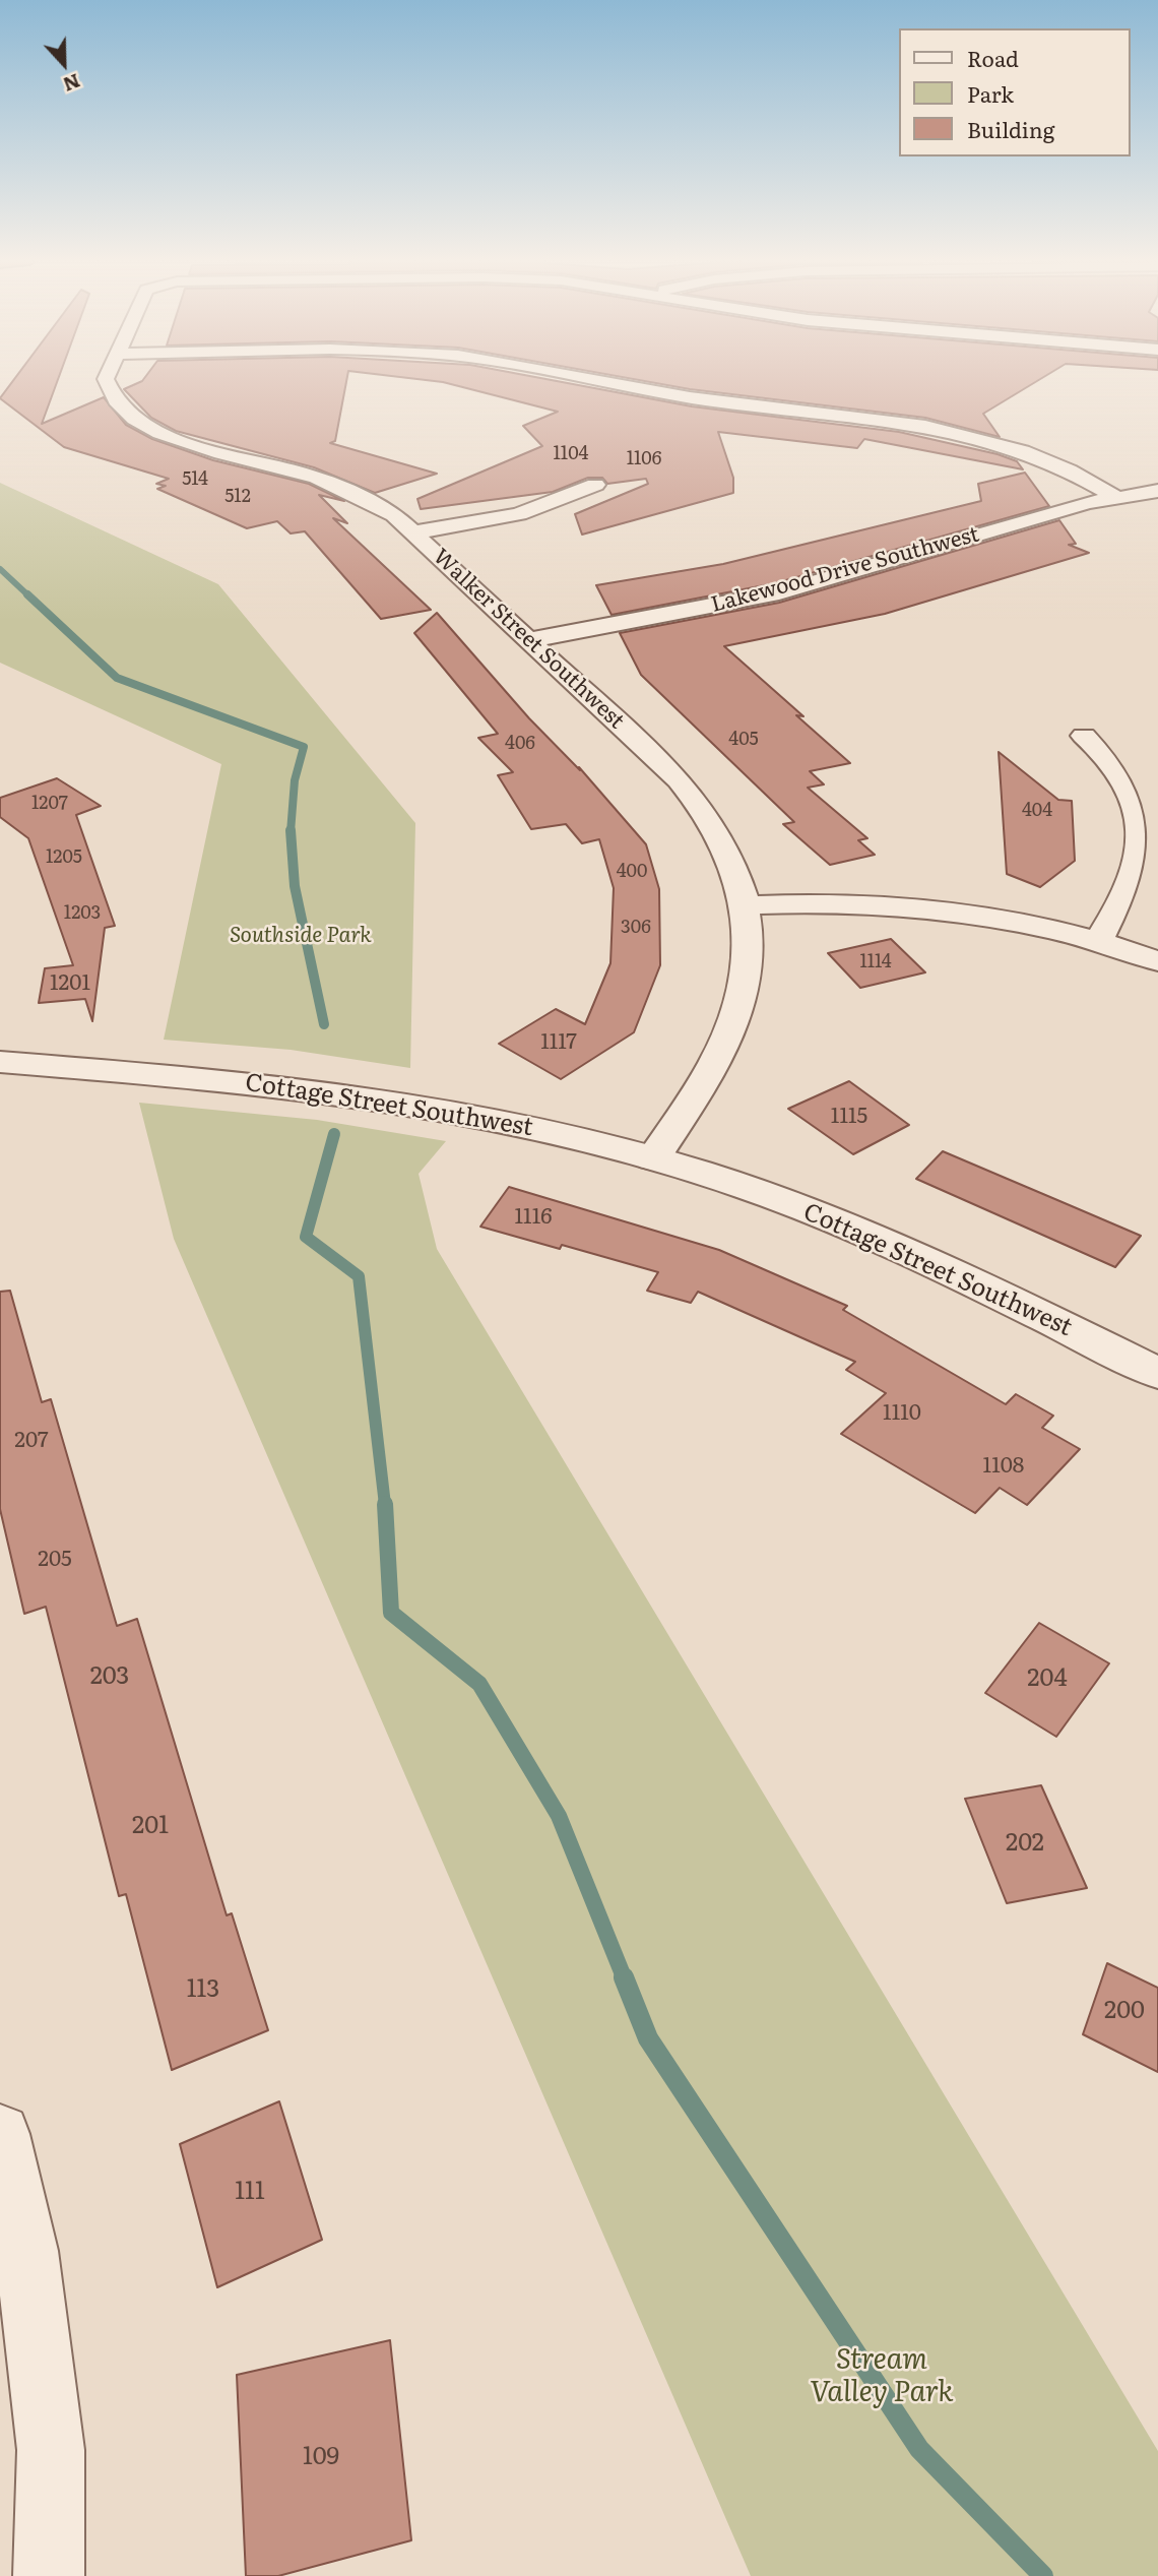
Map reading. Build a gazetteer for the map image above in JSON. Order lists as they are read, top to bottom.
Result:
{
  "streets": {
    "street": ["Lakewood Drive Southwest", "Walker Street Southwest", "Cottage Street Southwest"]
  },
  "crossings": [
    ["Lakewood Drive Southwest", "Walker Street Southwest"],
    ["Walker Street Southwest", "Cottage Street Southwest"]
  ],
  "parks": ["Southside Park", "Stream Valley Park"],
  "house_numbers": [
    "1104",
    "1106",
    "514",
    "512",
    "405",
    "406",
    "1207",
    "404",
    "1205",
    "400",
    "1203",
    "306",
    "1114",
    "1201",
    "1117",
    "1115",
    "1116",
    "1110",
    "207",
    "1108",
    "205",
    "203",
    "204",
    "201",
    "202",
    "113",
    "200",
    "111",
    "109"
  ],
  "legend": ["Road", "Park", "Building"],
  "north": "bottom"
}
